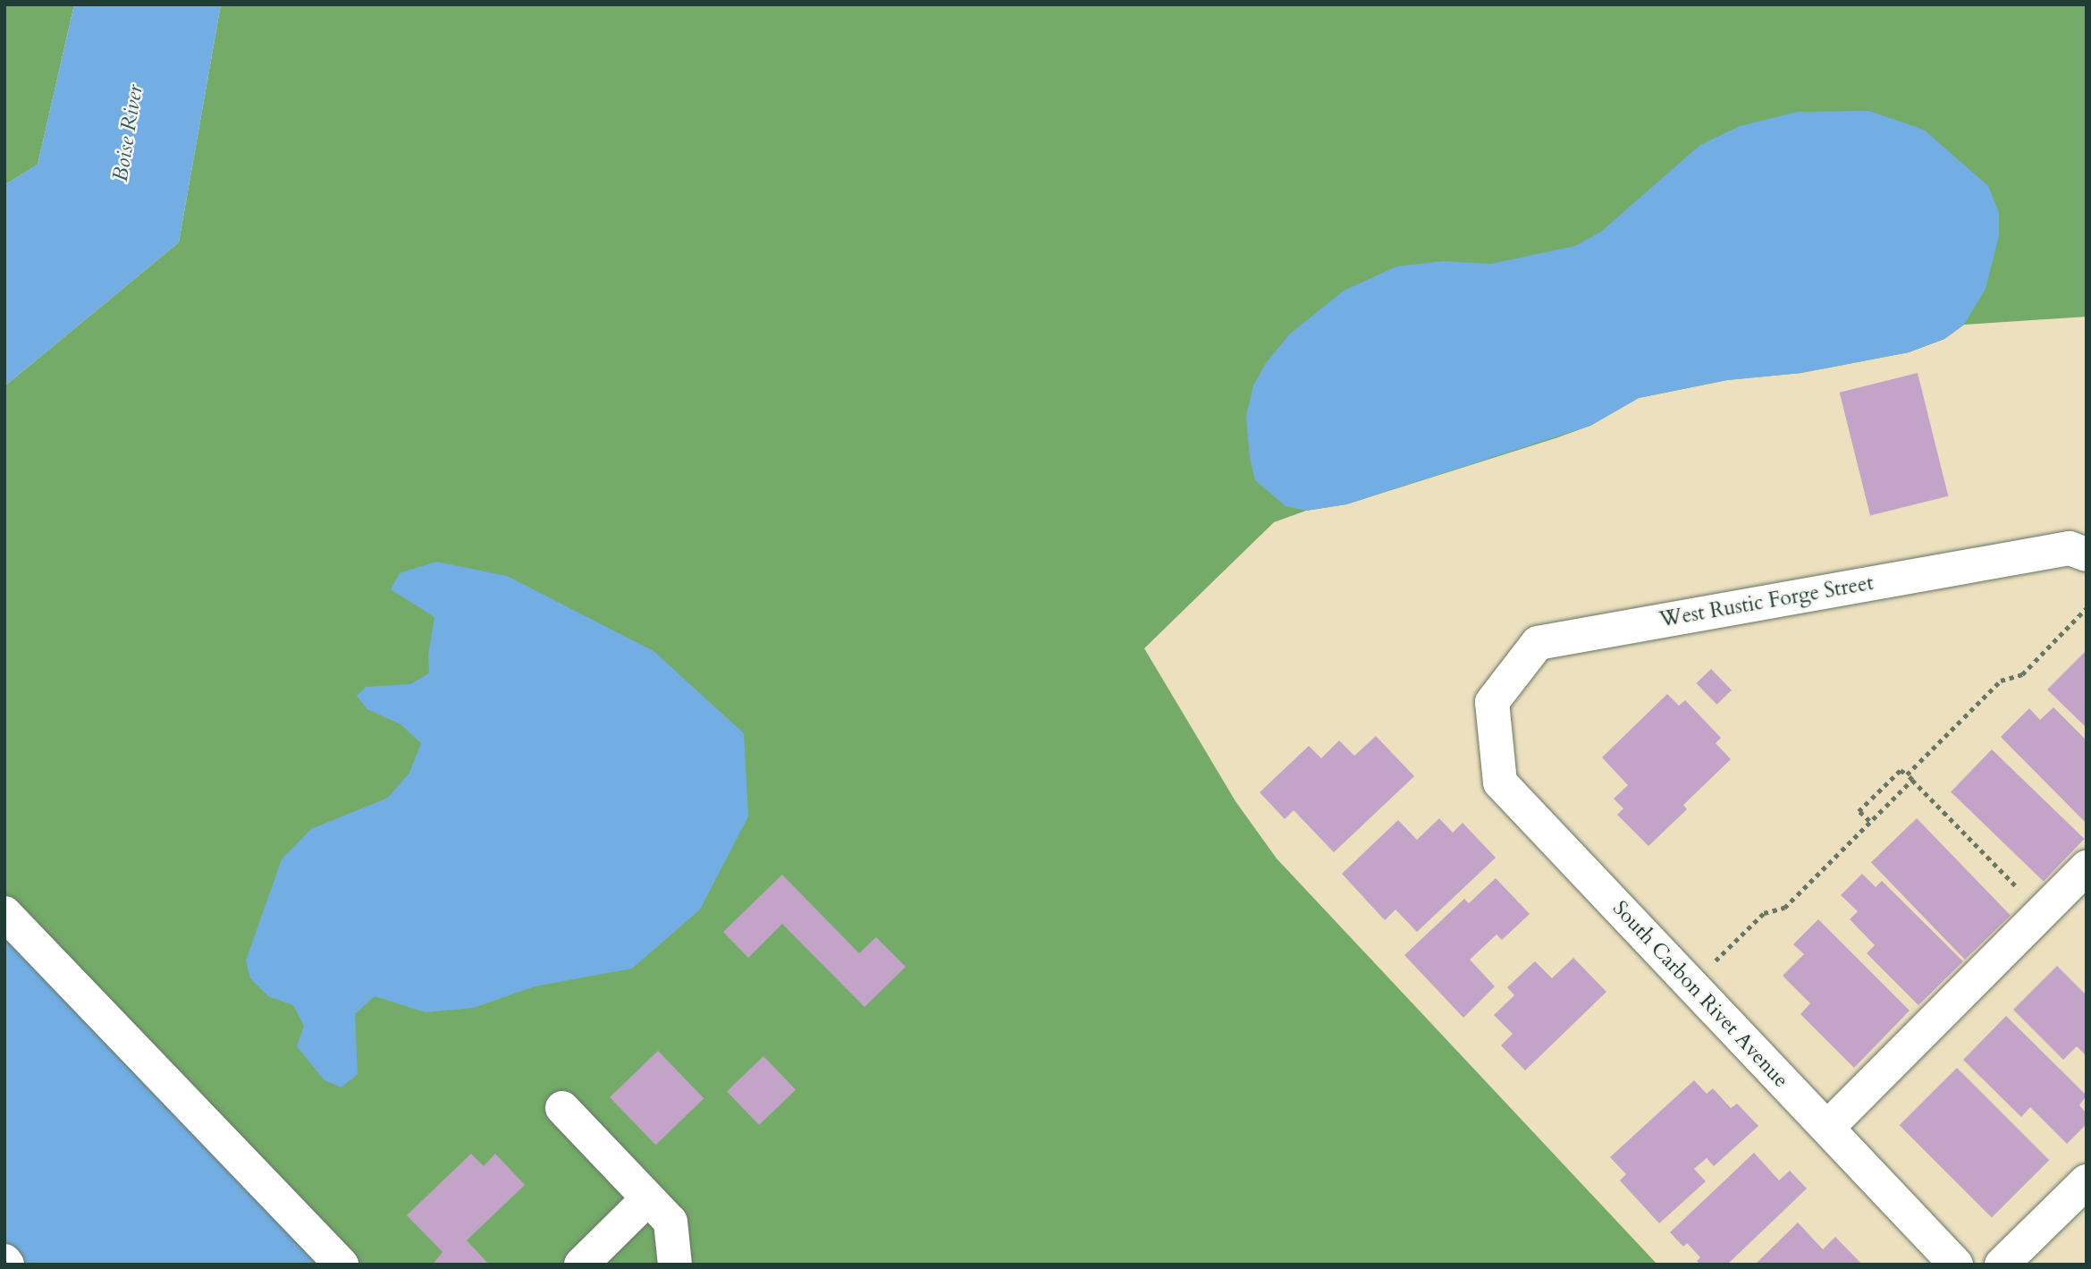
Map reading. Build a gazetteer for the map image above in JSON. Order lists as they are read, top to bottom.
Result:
{
  "streets": {
    "street": ["West Rustic Forge Street", "South Carbon Rivet Avenue"]
  },
  "crossings": [
    ["West Rustic Forge Street", "South Carbon Rivet Avenue"]
  ],
  "water": ["Boise River"]
}
